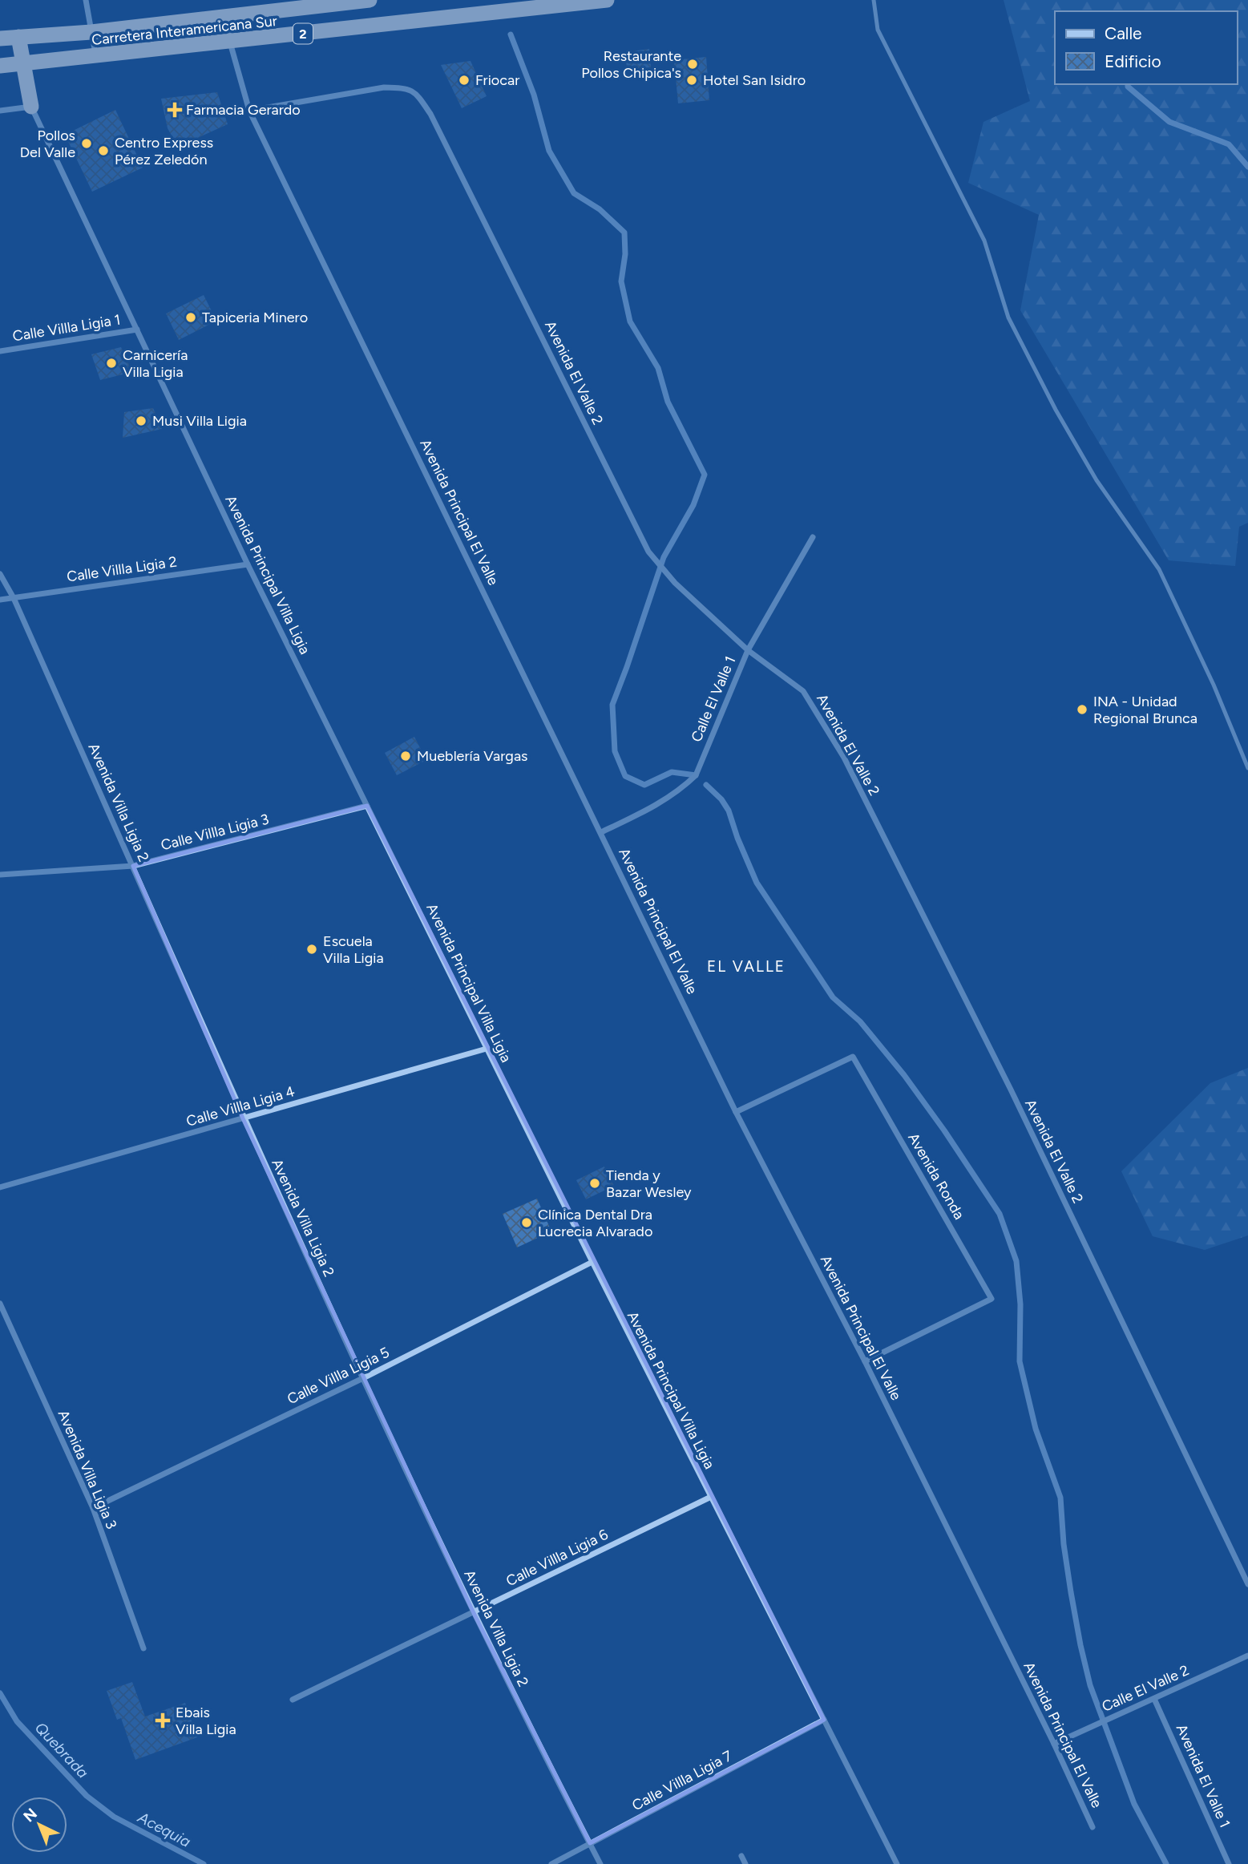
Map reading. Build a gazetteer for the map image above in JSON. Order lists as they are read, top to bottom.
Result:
{
  "streets": {
    "highway": ["Carretera Interamericana Sur", "2"],
    "street": [
      "Calle Villla Ligia 1",
      "Avenida El Valle 2",
      "Avenida Principal El Valle",
      "Calle Villla Ligia 2",
      "Avenida Principal Villa Ligia",
      "Calle El Valle 1",
      "Avenida Villa Ligia 2",
      "Calle Villla Ligia 3",
      "Calle Villla Ligia 4",
      "Avenida Ronda",
      "Calle Villla Ligia 5",
      "Avenida Villa Ligia 3",
      "Calle Villla Ligia 6",
      "Calle El Valle 2",
      "Avenida El Valle 1",
      "Calle Villla Ligia 7"
    ]
  },
  "crossings": [
    ["Carretera Interamericana Sur", "Avenida Principal El Valle"],
    ["Calle Villla Ligia 1", "Avenida Principal Villa Ligia"],
    ["Avenida El Valle 2", "Avenida Principal El Valle"],
    ["Avenida El Valle 2", "Calle El Valle 1"],
    ["Avenida Principal El Valle", "Calle El Valle 1"],
    ["Avenida Principal El Valle", "Avenida Ronda"],
    ["Avenida Principal El Valle", "Calle El Valle 2"],
    ["Calle Villla Ligia 2", "Avenida Principal Villa Ligia"],
    ["Calle Villla Ligia 2", "Avenida Villa Ligia 2"],
    ["Avenida Principal Villa Ligia", "Calle Villla Ligia 3"],
    ["Avenida Principal Villa Ligia", "Calle Villla Ligia 4"],
    ["Avenida Principal Villa Ligia", "Calle Villla Ligia 5"],
    ["Avenida Principal Villa Ligia", "Calle Villla Ligia 6"],
    ["Avenida Principal Villa Ligia", "Calle Villla Ligia 7"],
    ["Avenida Villa Ligia 2", "Calle Villla Ligia 3"],
    ["Avenida Villa Ligia 2", "Calle Villla Ligia 4"],
    ["Avenida Villa Ligia 2", "Calle Villla Ligia 5"],
    ["Avenida Villa Ligia 2", "Calle Villla Ligia 6"],
    ["Avenida Villa Ligia 2", "Calle Villla Ligia 7"],
    ["Calle Villla Ligia 5", "Avenida Villa Ligia 3"],
    ["Calle El Valle 2", "Avenida El Valle 1"]
  ],
  "districts": ["EL VALLE"],
  "water": ["Quebrada", "Acequia"],
  "places": {
    "other": [
      "Restaurante Pollos Chipica's",
      "Friocar",
      "Hotel San Isidro",
      "Pollos Del Valle",
      "Centro Express Pérez Zeledón",
      "Tapiceria Minero",
      "Carnicería Villa Ligia",
      "Musi Villa Ligia",
      "INA - Unidad Regional Brunca",
      "Mueblería Vargas",
      "Escuela Villa Ligia",
      "Tienda y Bazar Wesley",
      "Clínica Dental Dra Lucrecia Alvarado"
    ],
    "health": ["Farmacia Gerardo", "Ebais Villa Ligia"]
  },
  "legend": ["Calle", "Edificio"],
  "north": "top left"
}
